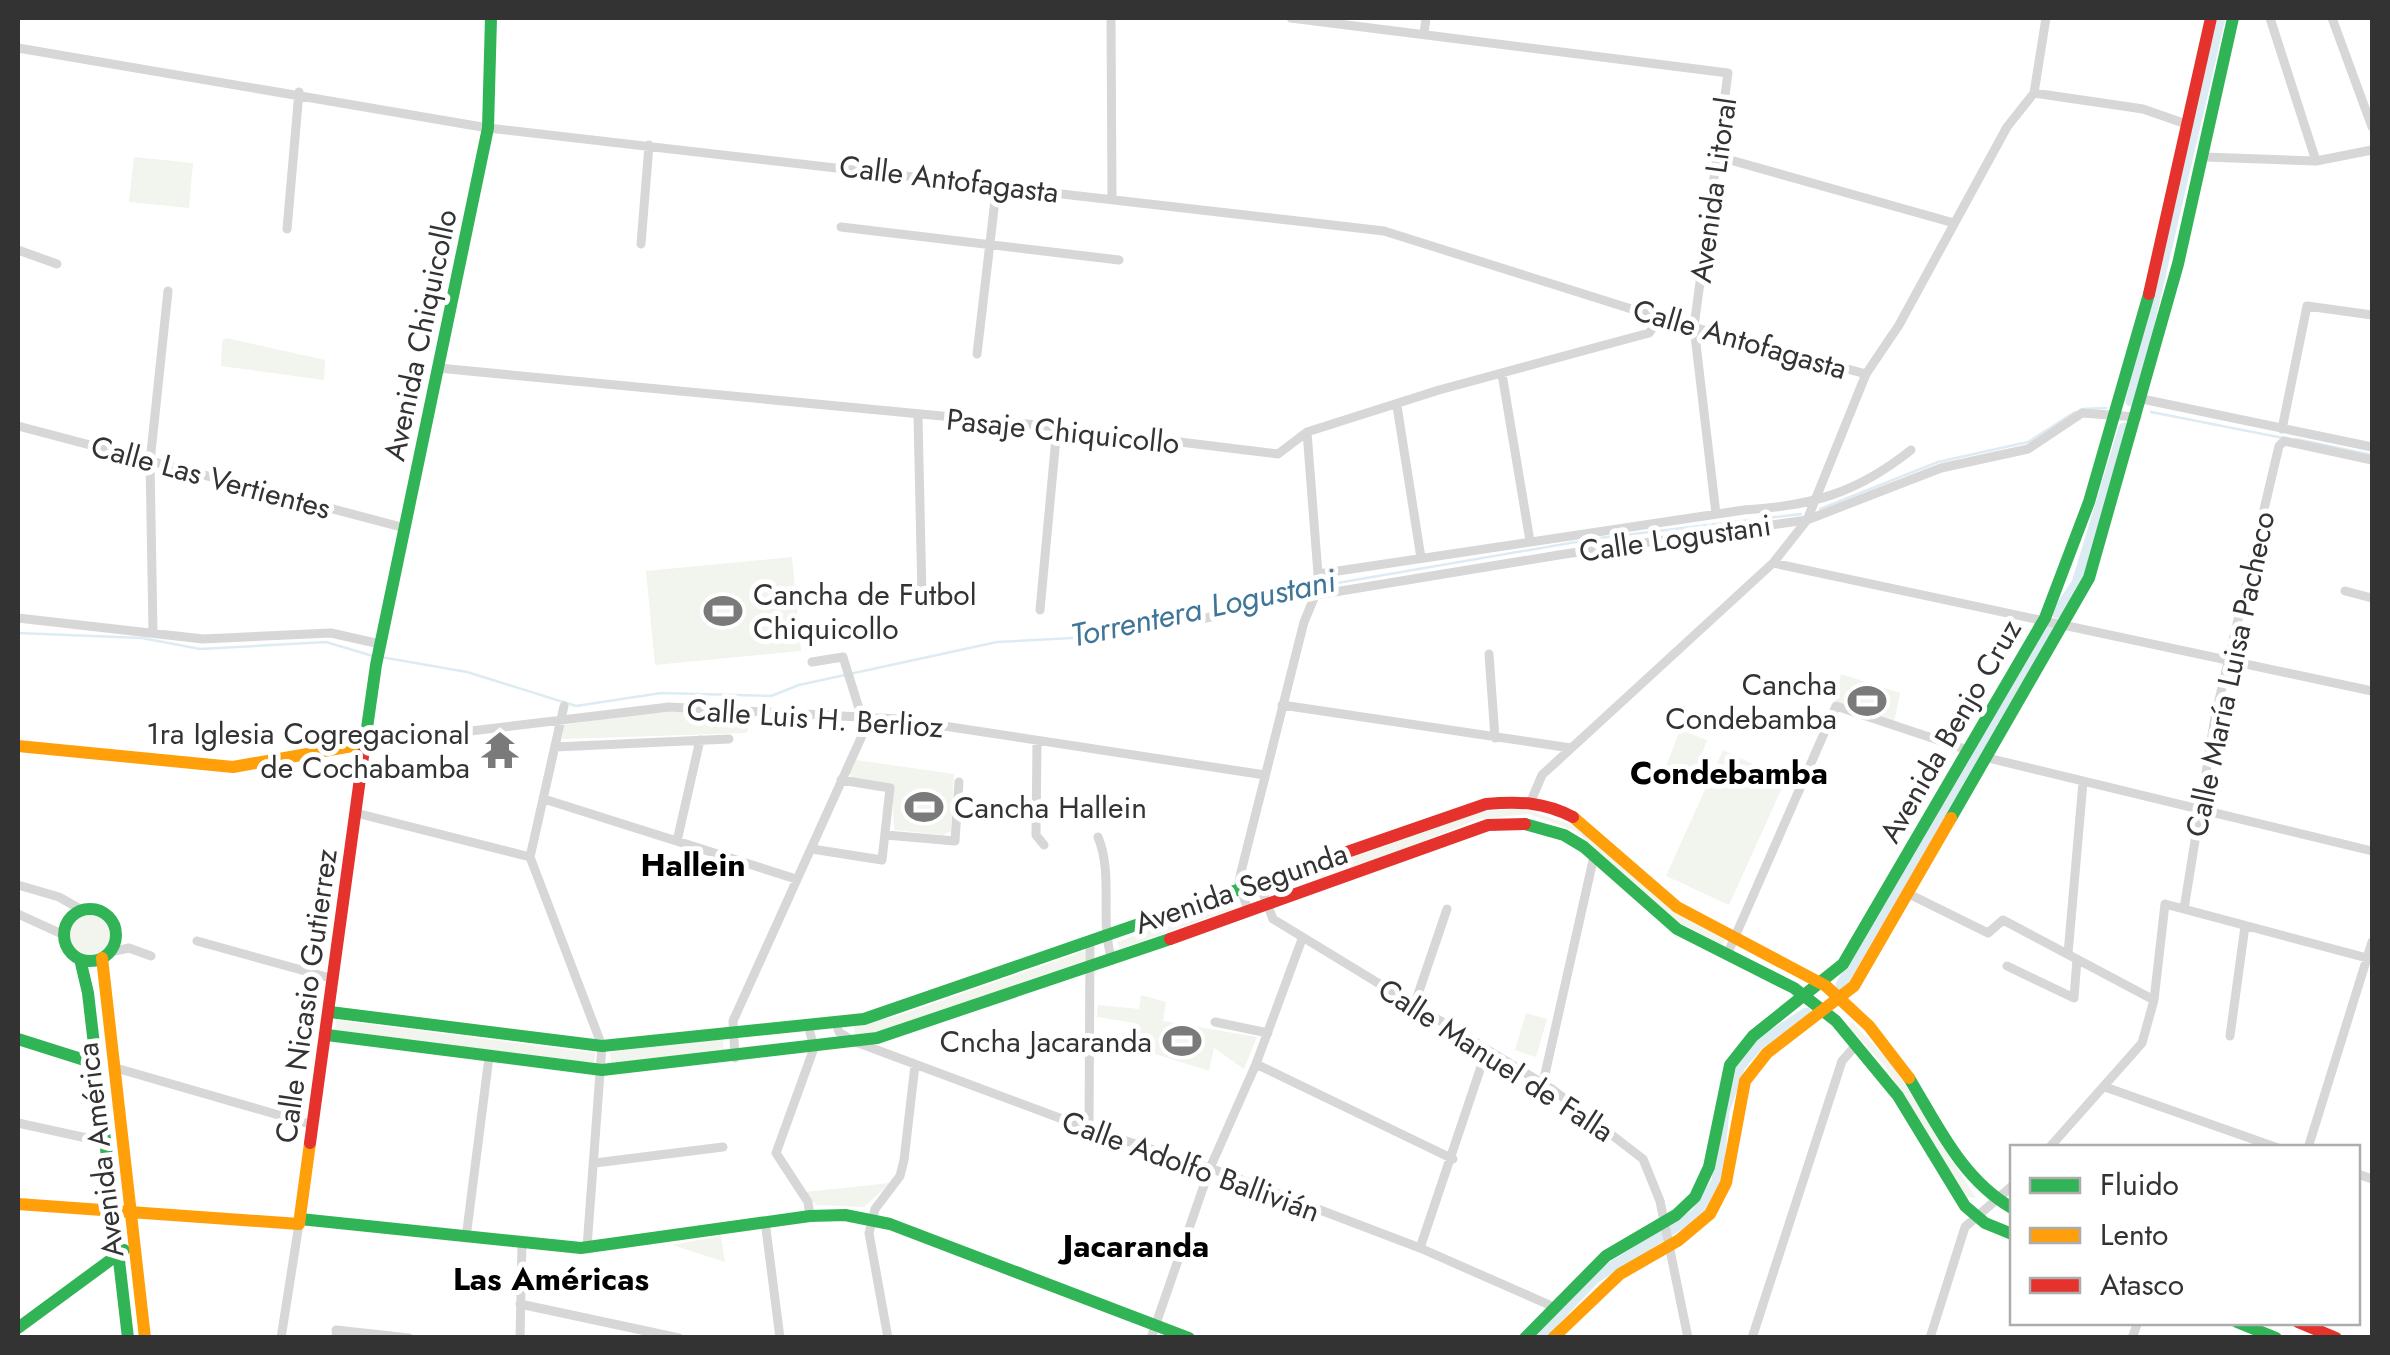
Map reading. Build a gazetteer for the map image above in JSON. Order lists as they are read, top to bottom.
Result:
{
  "streets": {
    "main road": [
      "Avenida Chiquicollo",
      "Avenida Benjo Cruz",
      "Avenida Segunda",
      "Calle Nicasio Gutierrez",
      "Avenida América"
    ],
    "street": [
      "Calle Antofagasta",
      "Avenida Litoral",
      "Pasaje Chiquicollo",
      "Calle Las Vertientes",
      "Calle Logustani",
      "Calle María Luisa Pacheco",
      "Calle Luis H. Berlioz",
      "Calle Manuel de Falla",
      "Calle Adolfo Ballivián"
    ]
  },
  "crossings": [
    ["Calle Antofagasta", "Avenida Litoral"],
    ["Calle Antofagasta", "Avenida Chiquicollo"],
    ["Calle Antofagasta", "Pasaje Chiquicollo"],
    ["Avenida Litoral", "Calle Logustani"],
    ["Avenida Chiquicollo", "Pasaje Chiquicollo"],
    ["Avenida Chiquicollo", "Calle Las Vertientes"],
    ["Avenida Chiquicollo", "Calle Nicasio Gutierrez"],
    ["Calle Logustani", "Avenida Benjo Cruz"],
    ["Calle Luis H. Berlioz", "Calle Nicasio Gutierrez"],
    ["Avenida Benjo Cruz", "Avenida Segunda"],
    ["Avenida Benjo Cruz", "Calle Manuel de Falla"],
    ["Avenida Benjo Cruz", "Calle Adolfo Ballivián"],
    ["Avenida Segunda", "Calle Nicasio Gutierrez"],
    ["Avenida Segunda", "Calle Manuel de Falla"],
    ["Avenida Segunda", "Calle Adolfo Ballivián"]
  ],
  "districts": [
    "Condebamba",
    "Hallein",
    "Jacaranda",
    "Las Américas"
  ],
  "water": ["Torrentera Logustani"],
  "places": {
    "sports": [
      "Cancha de Futbol Chiquicollo",
      "Cancha Condebamba",
      "Cancha Hallein",
      "Cncha Jacaranda"
    ],
    "temple": ["1ra Iglesia Cogregacional de Cochabamba"]
  },
  "legend": ["Fluido", "Lento", "Atasco"]
}
